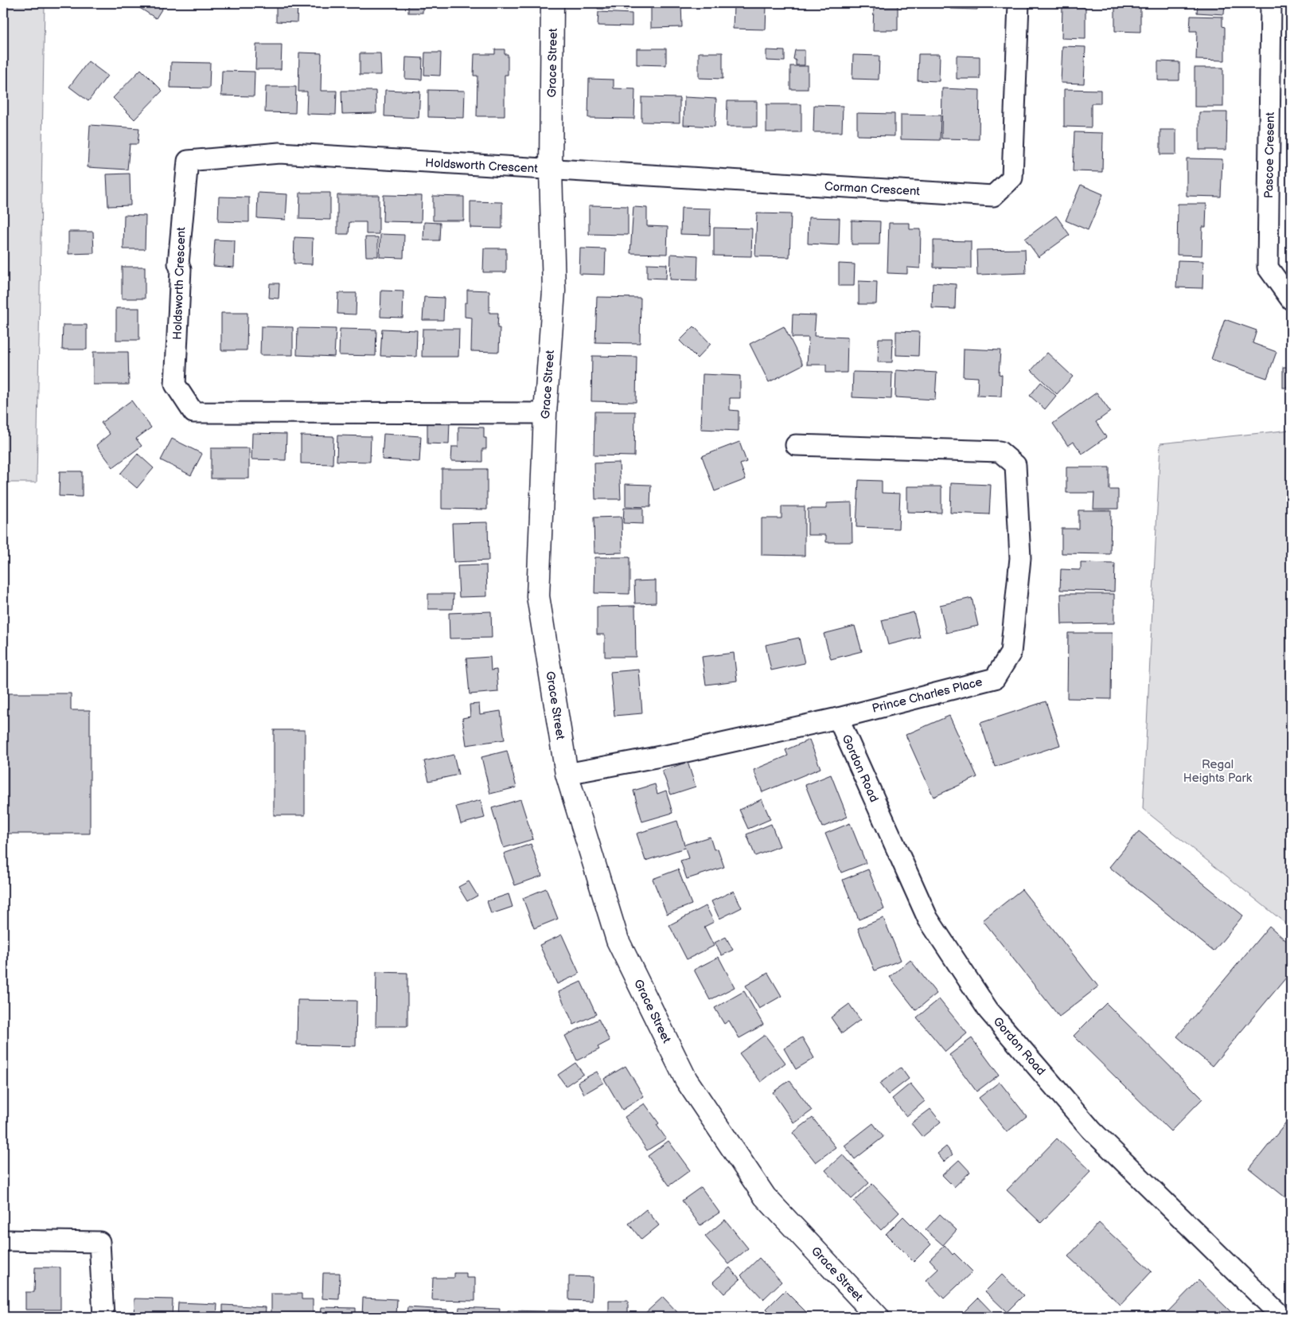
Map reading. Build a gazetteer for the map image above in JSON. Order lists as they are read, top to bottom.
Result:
{
  "streets": {
    "street": [
      "Grace Street",
      "Pascoe Cresent",
      "Holdsworth Crescent",
      "Corman Crescent",
      "Prince Charles Place",
      "Gordon Road"
    ]
  },
  "crossings": [
    ["Grace Street", "Holdsworth Crescent"],
    ["Grace Street", "Corman Crescent"],
    ["Grace Street", "Prince Charles Place"],
    ["Holdsworth Crescent", "Corman Crescent"],
    ["Prince Charles Place", "Gordon Road"]
  ],
  "parks": ["Regal Heights Park"]
}
